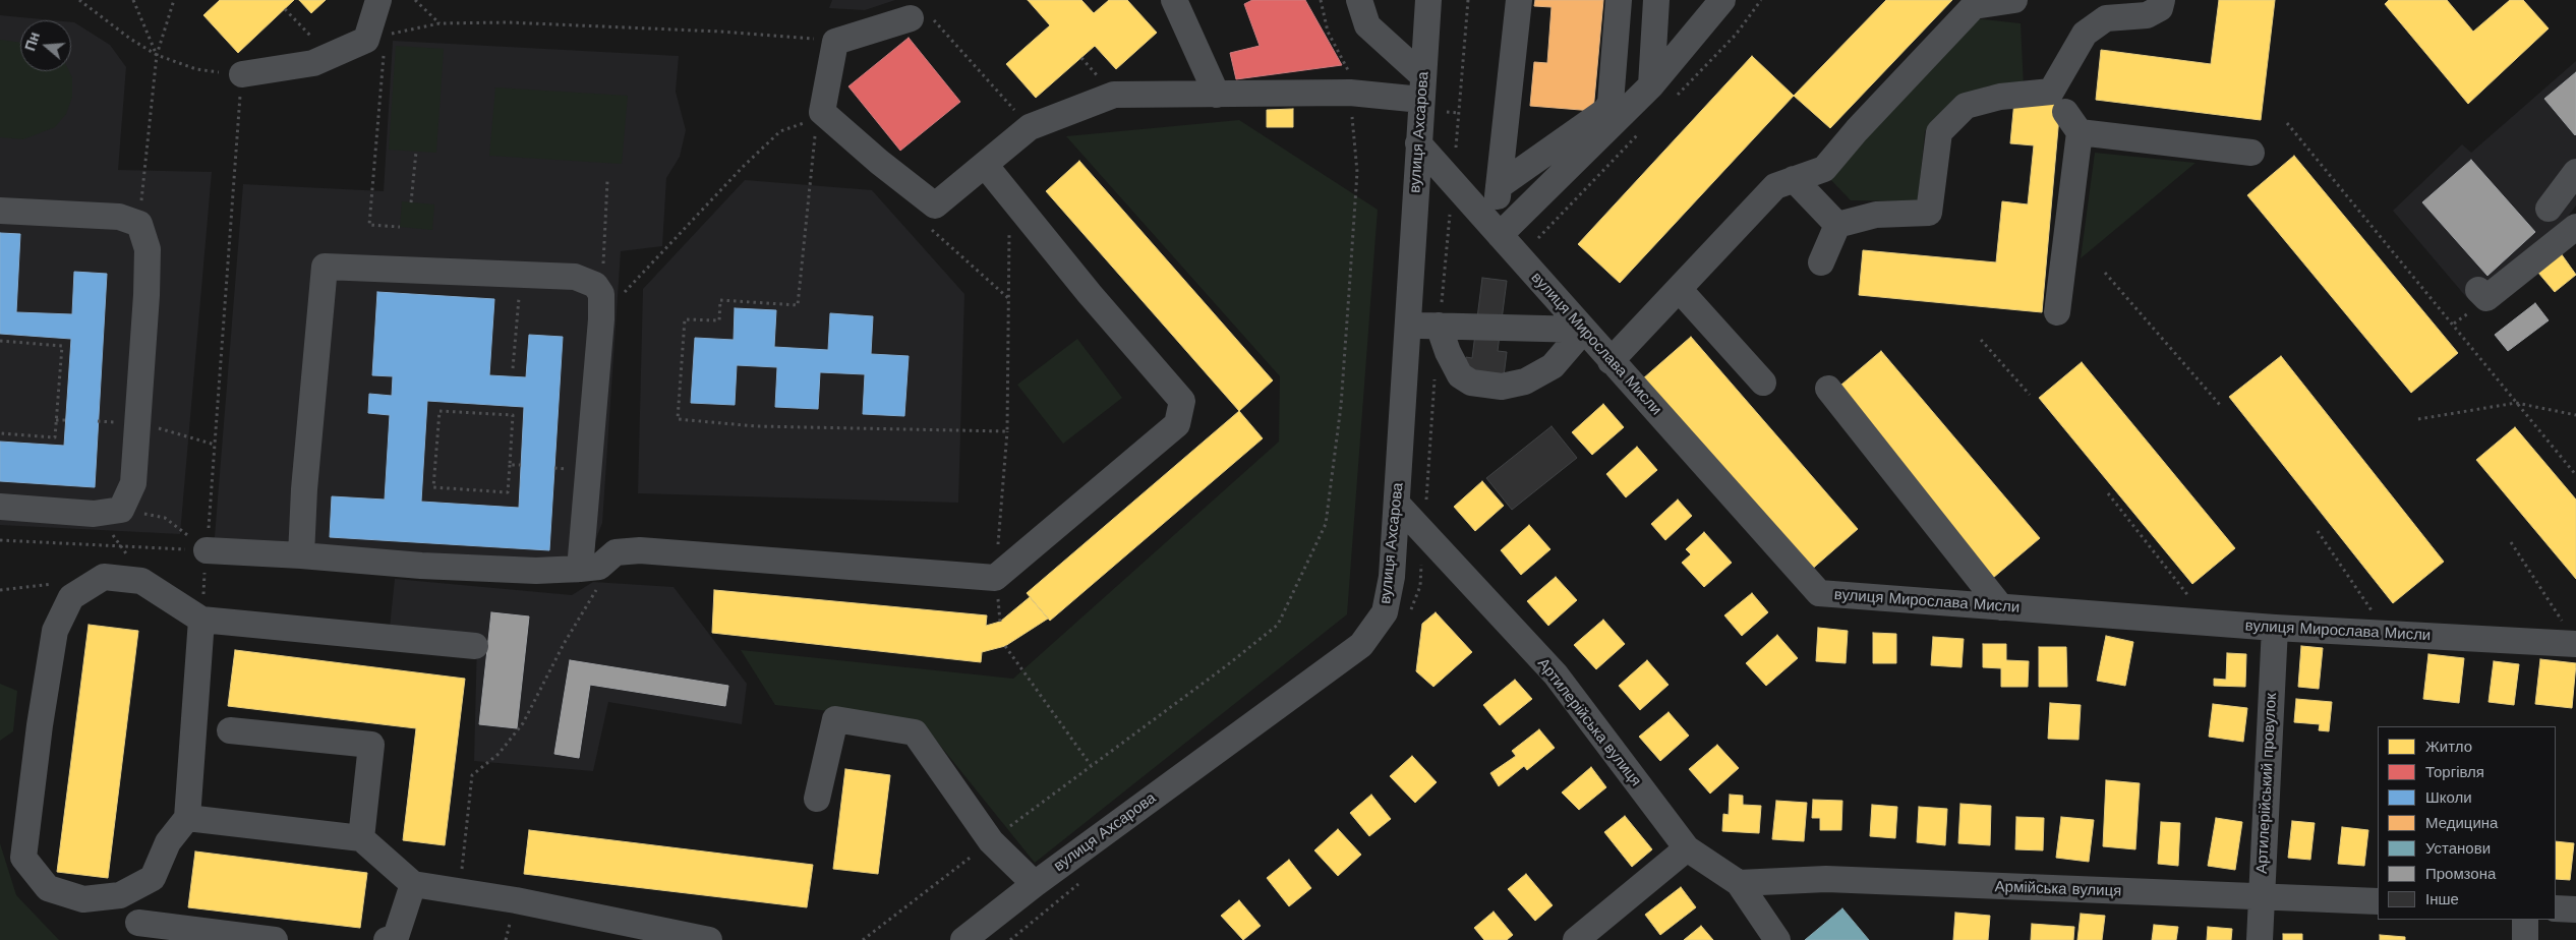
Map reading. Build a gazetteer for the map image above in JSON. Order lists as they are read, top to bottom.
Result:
{
  "streets": {
    "street": [
      "вулиця Ахсарова",
      "вулиця Мирослава Мисли",
      "Артилерійська вулиця",
      "Артилерійський провулок",
      "Армійська вулиця"
    ]
  },
  "crossings": [
    ["вулиця Ахсарова", "вулиця Мирослава Мисли"],
    ["вулиця Ахсарова", "Артилерійська вулиця"],
    ["вулиця Мирослава Мисли", "Артилерійський провулок"],
    ["Артилерійська вулиця", "Армійська вулиця"],
    ["Артилерійський провулок", "Армійська вулиця"]
  ],
  "legend": [
    "Житло",
    "Торгівля",
    "Школи",
    "Медицина",
    "Установи",
    "Промзона",
    "Інше"
  ],
  "north": "left"
}
